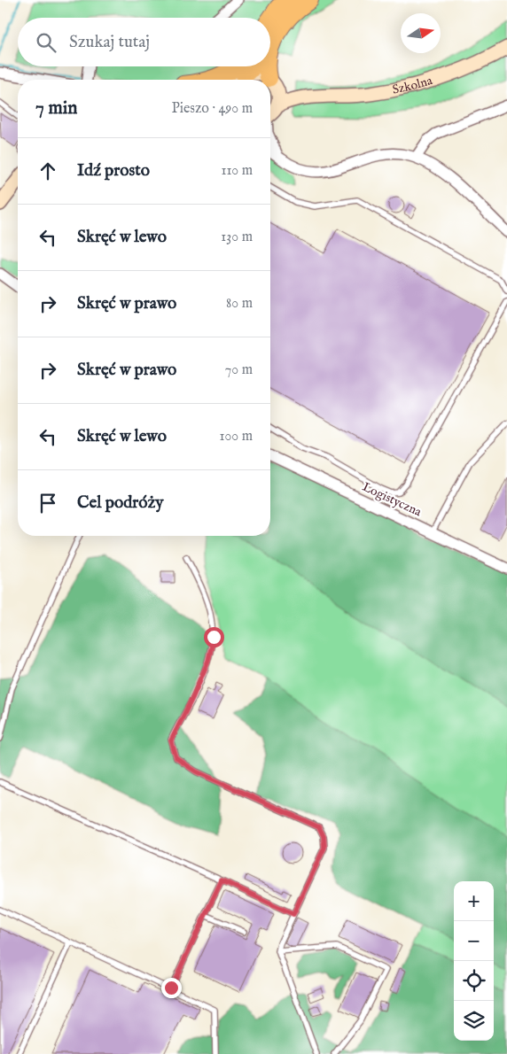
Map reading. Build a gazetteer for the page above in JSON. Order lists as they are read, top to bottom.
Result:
{
  "streets": {
    "street": ["Szkolna", "Logistyczna"]
  },
  "north": "right",
  "page": {
    "search": "Szukaj tutaj",
    "heading": ["7 min", "Pieszo · 490 m"],
    "list": [
      ["Idź prosto", "110 m"],
      ["Skręć w lewo", "130 m"],
      ["Skręć w prawo", "80 m"],
      ["Skręć w prawo", "70 m"],
      ["Skręć w lewo", "100 m"],
      "Cel podróży"
    ],
    "map_buttons": ["+", "−"]
  }
}
